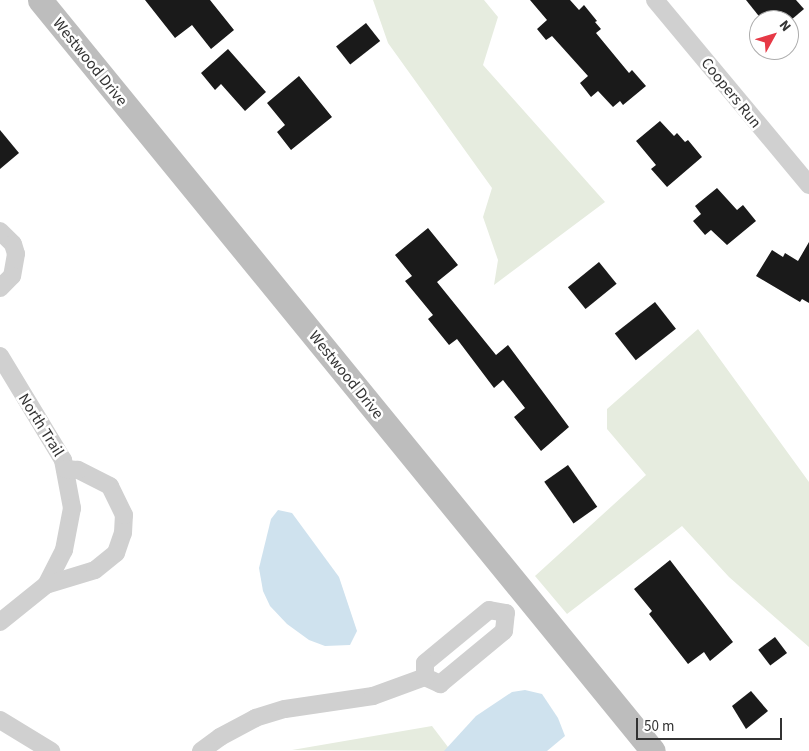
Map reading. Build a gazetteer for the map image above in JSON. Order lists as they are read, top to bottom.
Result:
{
  "streets": {
    "street": ["Westwood Drive", "Coopers Run", "North Trail"]
  },
  "scale_bar": "50 m",
  "north": "top right"
}
